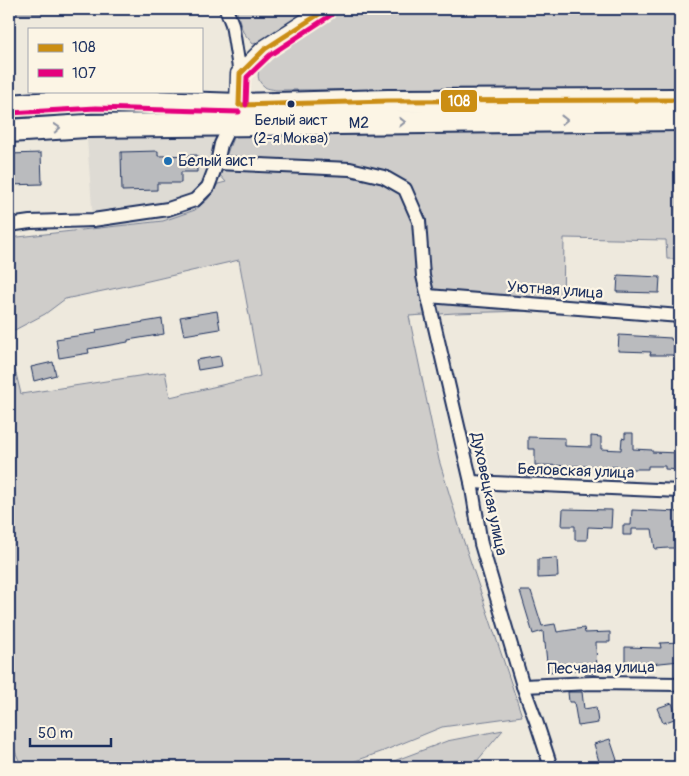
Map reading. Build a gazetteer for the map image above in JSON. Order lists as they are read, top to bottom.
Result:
{
  "streets": {
    "highway": ["М2"],
    "street": [
      "Уютная улица",
      "Беловская улица",
      "Духовецкая улица",
      "Песчаная улица"
    ]
  },
  "crossings": [
    ["Уютная улица", "Духовецкая улица"],
    ["Беловская улица", "Духовецкая улица"],
    ["Духовецкая улица", "Песчаная улица"]
  ],
  "places": ["Белый аист (2-я Моква)", "Белый аист"],
  "lines": ["transit line 108", "transit line 107"],
  "legend": ["108", "107"],
  "scale_bar": "50 m"
}
